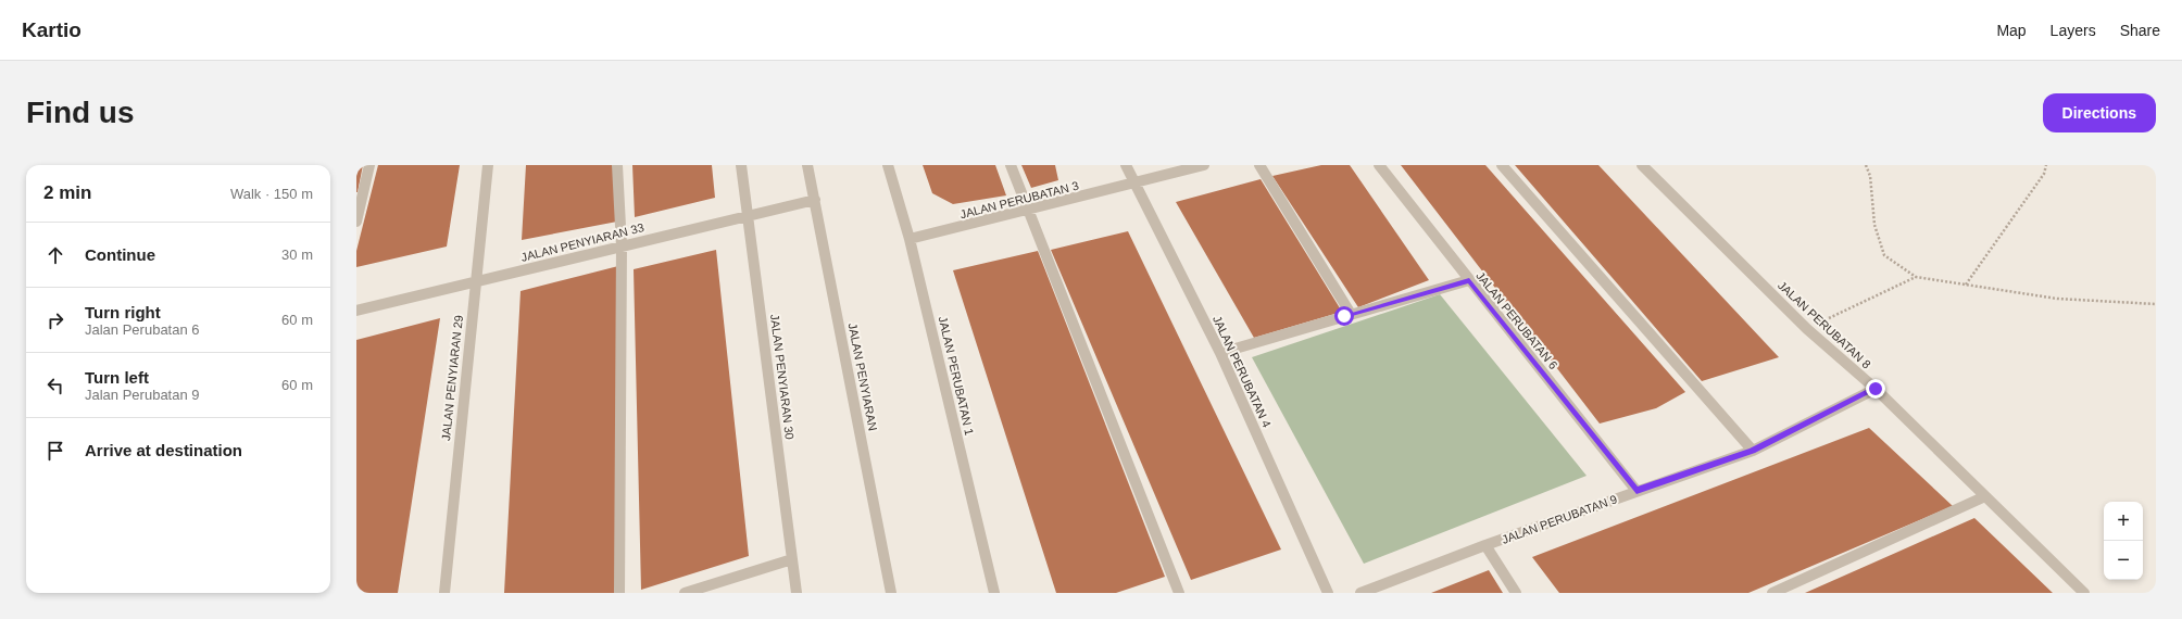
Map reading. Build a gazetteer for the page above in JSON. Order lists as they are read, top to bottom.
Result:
{
  "streets": {
    "street": [
      "JALAN PERUBATAN 3",
      "JALAN PENYIARAN 33",
      "JALAN PERUBATAN 6",
      "JALAN PERUBATAN 8",
      "JALAN PERUBATAN 4",
      "JALAN PERUBATAN 1",
      "JALAN PENYIARAN 30",
      "JALAN PENYIARAN",
      "JALAN PENYIARAN 29",
      "JALAN PERUBATAN 9"
    ]
  },
  "crossings": [
    ["JALAN PERUBATAN 3", "JALAN PERUBATAN 4"],
    ["JALAN PERUBATAN 3", "JALAN PERUBATAN 1"],
    ["JALAN PENYIARAN 33", "JALAN PENYIARAN 30"],
    ["JALAN PENYIARAN 33", "JALAN PENYIARAN"],
    ["JALAN PENYIARAN 33", "JALAN PENYIARAN 29"],
    ["JALAN PERUBATAN 6", "JALAN PERUBATAN 9"],
    ["JALAN PERUBATAN 8", "JALAN PERUBATAN 9"]
  ],
  "page": {
    "header": "Kartio",
    "nav": ["Map", "Layers", "Share"],
    "buttons": "Directions",
    "title": "Find us",
    "heading": ["2 min", "Walk · 150 m"],
    "list": [
      ["Continue", "30 m"],
      ["Turn right", "Jalan Perubatan 6", "60 m"],
      ["Turn left", "Jalan Perubatan 9", "60 m"],
      "Arrive at destination"
    ],
    "map_buttons": ["+", "−"]
  }
}
